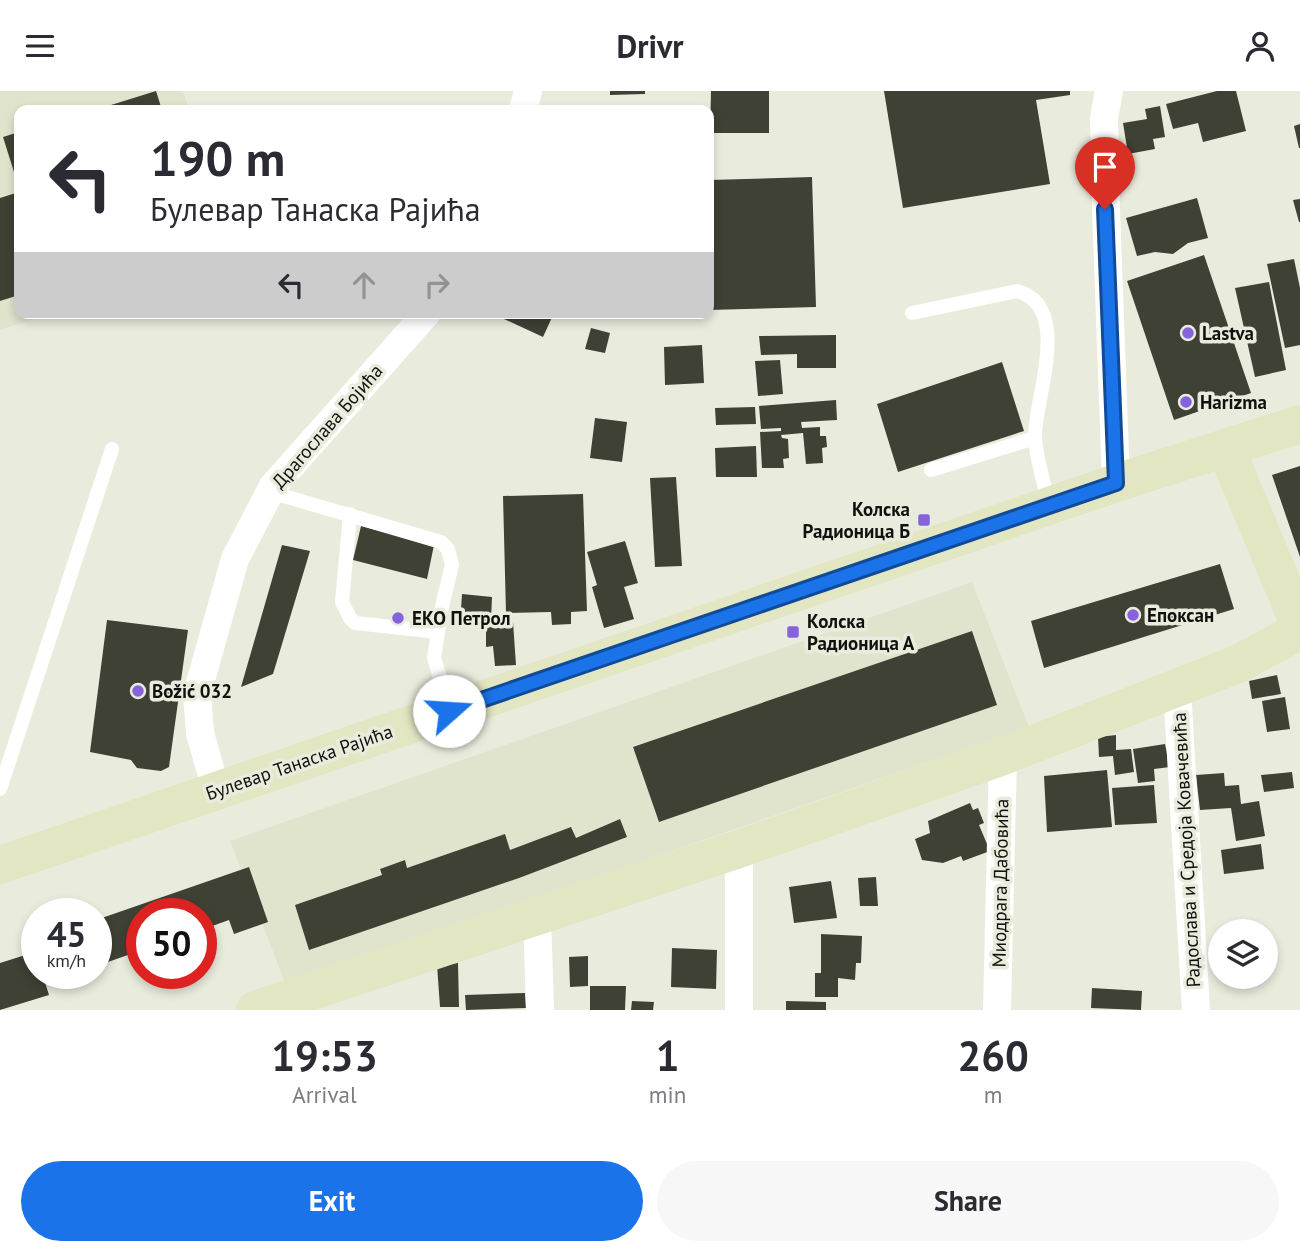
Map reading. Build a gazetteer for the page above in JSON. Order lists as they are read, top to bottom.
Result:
{
  "streets": {
    "main road": ["Булевар Танаска Рајића"],
    "street": ["Драгослава Бојића", "Радослава и Средоја Ковачевића", "Миодрага Дабовића"]
  },
  "crossings": [
    ["Драгослава Бојића", "Булевар Танаска Рајића"]
  ],
  "places": {
    "other": [
      "Lastva",
      "Harizma",
      "Епоксан",
      "ЕКО Петрол",
      "Božić 032"
    ],
    "transit": ["Колска Радионица Б", "Колска Радионица А"]
  },
  "page": {
    "header": "Drivr",
    "turn": ["190 m", "Булевар Танаска Рајића"],
    "speed": "45 km/h",
    "limit": "50",
    "eta": [
      "19:53",
      "Arrival",
      "1",
      "min",
      "260",
      "m"
    ],
    "buttons": ["Exit", "Share"]
  }
}
